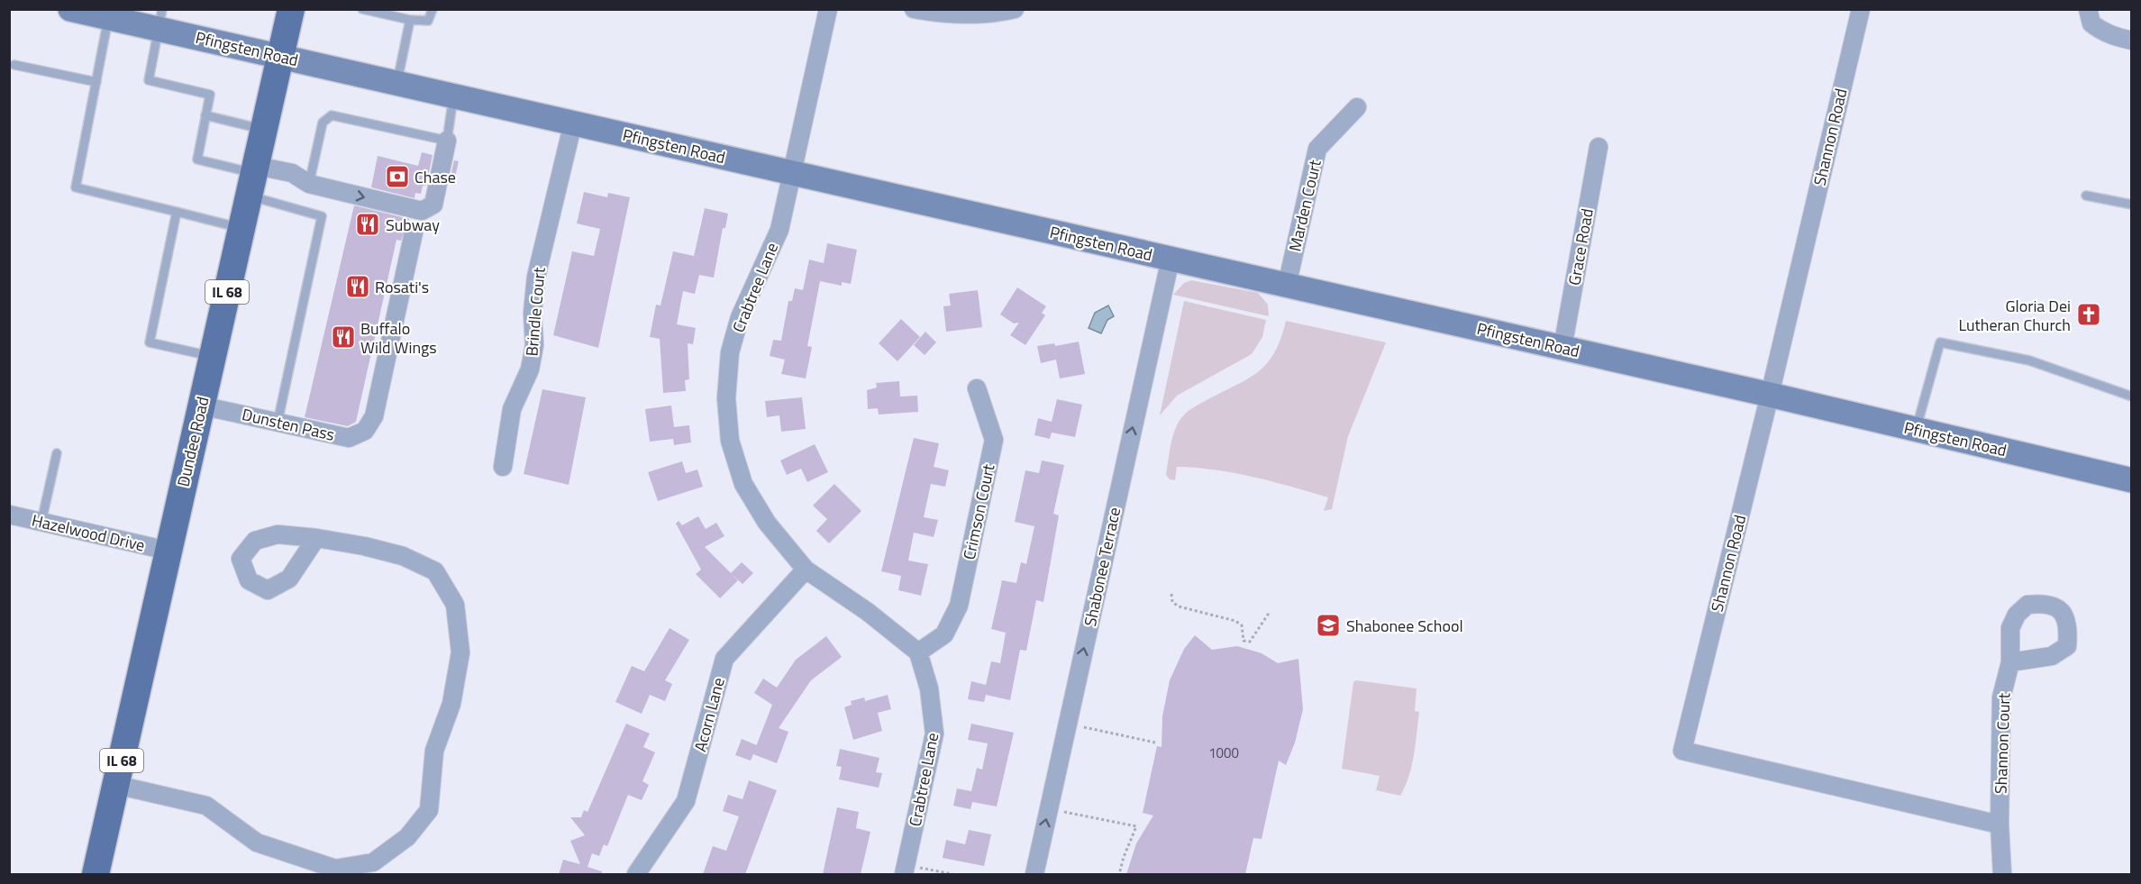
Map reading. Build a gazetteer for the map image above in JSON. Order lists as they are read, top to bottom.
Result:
{
  "streets": {
    "main road": ["Pfingsten Road", "IL 68", "Dundee Road"],
    "street": [
      "Shannon Road",
      "Marden Court",
      "Grace Road",
      "Crabtree Lane",
      "Brindle Court",
      "Dunsten Pass",
      "Crimson Court",
      "Hazelwood Drive",
      "Shabonee Terrace",
      "Acorn Lane",
      "Shannon Court"
    ]
  },
  "crossings": [
    ["Pfingsten Road", "Shannon Road"],
    ["Pfingsten Road", "Marden Court"],
    ["Pfingsten Road", "Grace Road"],
    ["Pfingsten Road", "Crabtree Lane"],
    ["Pfingsten Road", "Brindle Court"],
    ["Pfingsten Road", "Dundee Road"],
    ["Pfingsten Road", "Shabonee Terrace"],
    ["Shannon Road", "Shannon Court"],
    ["Crabtree Lane", "Crimson Court"],
    ["Crabtree Lane", "Acorn Lane"],
    ["Dunsten Pass", "Dundee Road"],
    ["Dundee Road", "Hazelwood Drive"]
  ],
  "one_way": ["Shabonee Terrace"],
  "places": {
    "bank": ["Chase"],
    "restaurant": ["Subway", "Rosati's", "Buffalo Wild Wings"],
    "church": ["Gloria Dei Lutheran Church"],
    "school or university": ["Shabonee School"]
  },
  "house_numbers": ["1000"]
}
